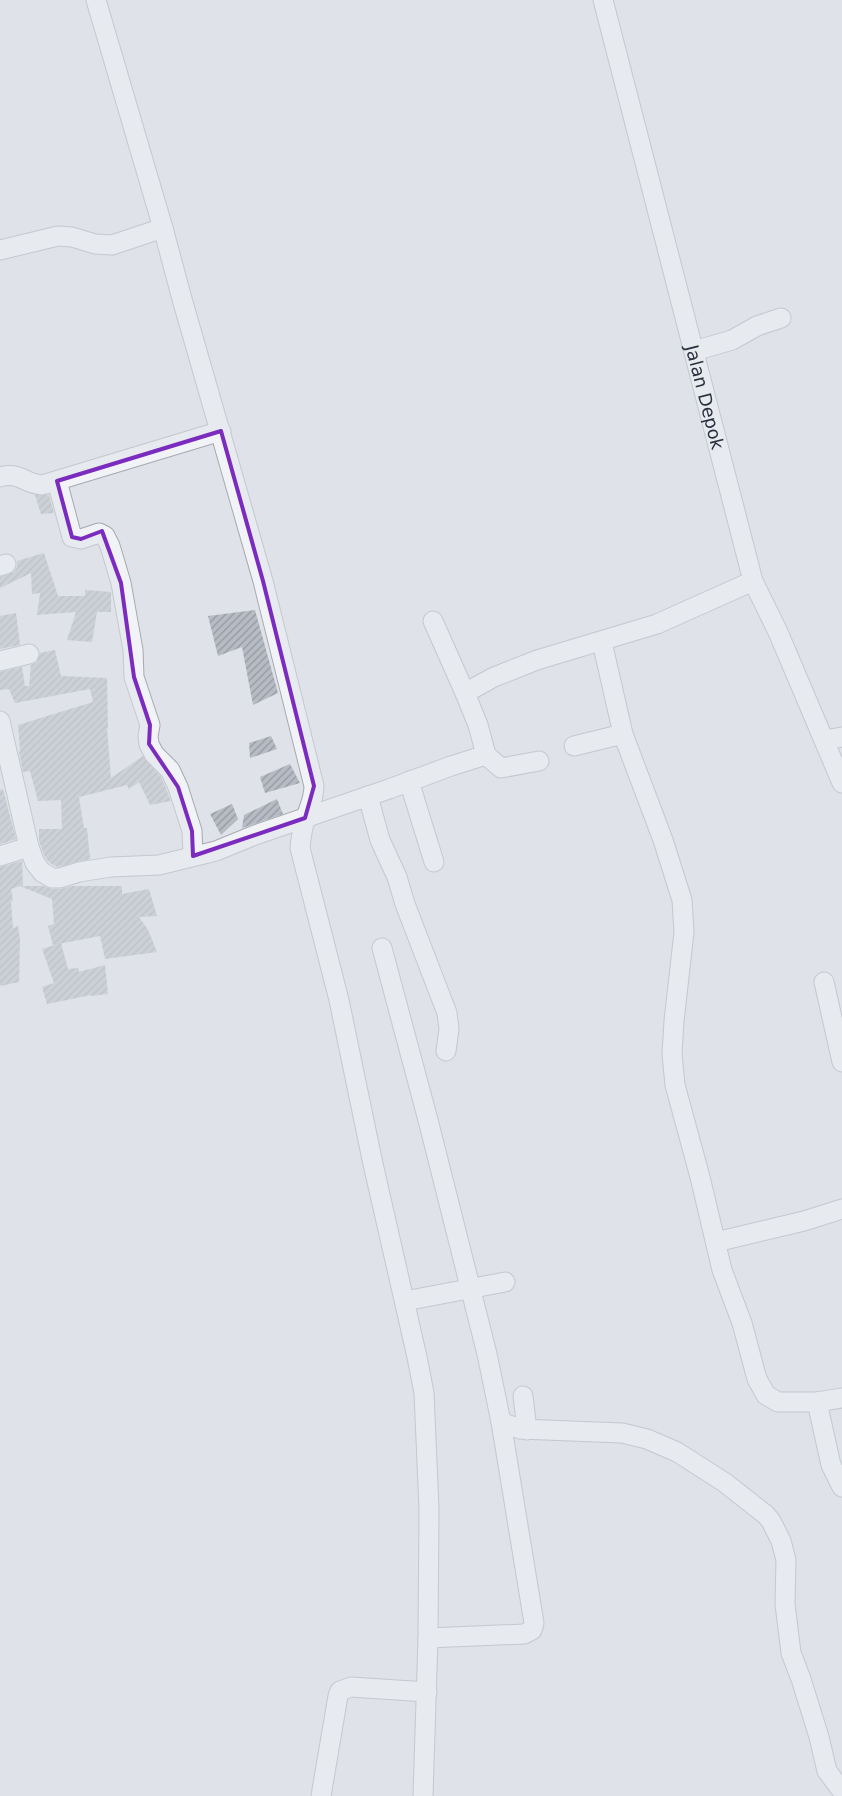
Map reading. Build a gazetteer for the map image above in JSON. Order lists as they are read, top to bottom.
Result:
{
  "streets": {
    "street": ["Jalan Depok"]
  }
}
